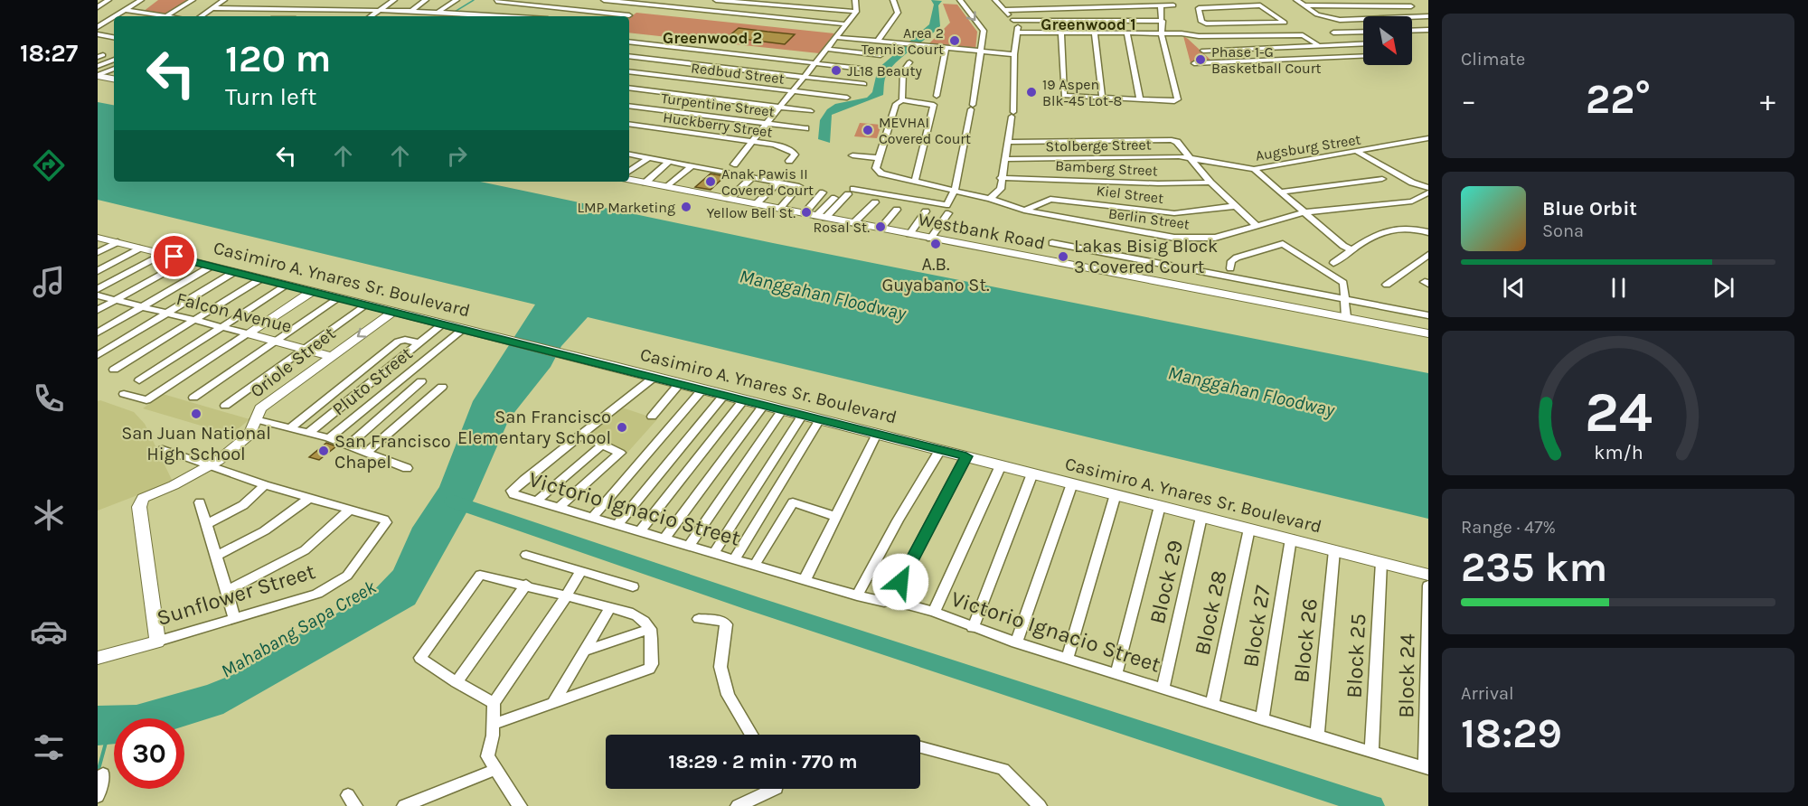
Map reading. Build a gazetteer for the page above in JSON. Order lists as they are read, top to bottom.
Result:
{
  "streets": {
    "street": [
      "Redbud Street",
      "Turpentine Street",
      "Huckberry Street",
      "Stolberge Street",
      "Augsburg Street",
      "Bamberg Street",
      "Kiel Street",
      "Berlin Street",
      "Westbank Road",
      "Casimiro A. Ynares Sr. Boulevard",
      "Falcon Avenue",
      "Oriole Street",
      "Pluto Street",
      "Victorio Ignacio Street",
      "Block 29",
      "Sunflower Street",
      "Block 28",
      "Block 27",
      "Block 26",
      "Block 25",
      "Block 24"
    ]
  },
  "crossings": [
    ["Stolberge Street", "Augsburg Street"],
    ["Kiel Street", "Berlin Street"],
    ["Casimiro A. Ynares Sr. Boulevard", "Oriole Street"],
    ["Casimiro A. Ynares Sr. Boulevard", "Pluto Street"],
    ["Casimiro A. Ynares Sr. Boulevard", "Block 29"],
    ["Casimiro A. Ynares Sr. Boulevard", "Block 28"],
    ["Casimiro A. Ynares Sr. Boulevard", "Block 27"],
    ["Casimiro A. Ynares Sr. Boulevard", "Block 26"],
    ["Casimiro A. Ynares Sr. Boulevard", "Block 25"],
    ["Falcon Avenue", "Oriole Street"],
    ["Oriole Street", "Sunflower Street"],
    ["Victorio Ignacio Street", "Block 29"],
    ["Victorio Ignacio Street", "Block 28"],
    ["Victorio Ignacio Street", "Block 27"],
    ["Victorio Ignacio Street", "Block 26"],
    ["Victorio Ignacio Street", "Block 25"],
    ["Victorio Ignacio Street", "Block 24"]
  ],
  "districts": ["Greenwood 1", "Greenwood 2"],
  "water": ["Manggahan Floodway", "Mahabang Sapa Creek"],
  "places": [
    "Area 2 Tennis Court",
    "Phase 1-G Basketball Court",
    "JL18 Beauty",
    "19 Aspen Blk-45 Lot-8",
    "MEVHAI Covered Court",
    "Anak Pawis II Covered Court",
    "LMP Marketing",
    "Yellow Bell St.",
    "Rosal St.",
    "A.B. Guyabano St.",
    "Lakas Bisig Block 3 Covered Court",
    "San Juan National High School",
    "San Francisco Elementary School",
    "San Francisco Chapel"
  ],
  "north": "bottom right",
  "page": {
    "tabs": "18:27",
    "tile": [
      "Climate",
      ["Range · 47%", "235 km"],
      ["Arrival", "18:29"]
    ],
    "turn": ["120 m", "Turn left"],
    "heat": ["−", "22°", "+"],
    "song": ["Blue Orbit", "Sona"],
    "limit": "30",
    "trip": "18:29 · 2 min · 770 m",
    "gauge": ["24", "km/h"]
  }
}
